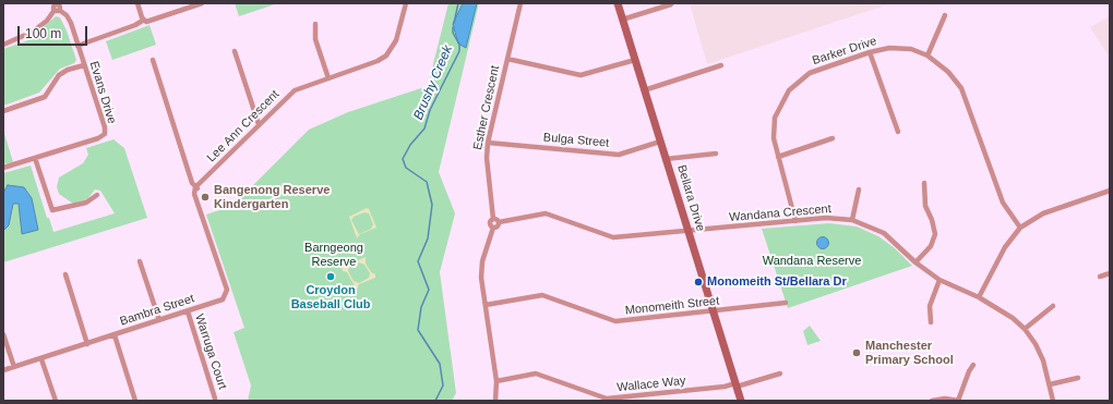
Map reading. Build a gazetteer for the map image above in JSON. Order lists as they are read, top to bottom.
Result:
{
  "streets": {
    "main road": ["Bellara Drive"],
    "street": [
      "Barker Drive",
      "Evans Drive",
      "Esther Crescent",
      "Lee Ann Crescent",
      "Bulga Street",
      "Wandana Crescent",
      "Monomeith Street",
      "Bambra Street",
      "Warruga Court",
      "Wallace Way"
    ]
  },
  "crossings": [
    ["Barker Drive", "Wandana Crescent"],
    ["Esther Crescent", "Bulga Street"],
    ["Esther Crescent", "Wandana Crescent"],
    ["Lee Ann Crescent", "Bambra Street"],
    ["Bulga Street", "Bellara Drive"],
    ["Bellara Drive", "Wandana Crescent"],
    ["Bellara Drive", "Monomeith Street"],
    ["Bellara Drive", "Wallace Way"],
    ["Bambra Street", "Warruga Court"]
  ],
  "water": ["Brushy Creek"],
  "parks": ["Barngeong Reserve", "Wandana Reserve"],
  "places": [
    "Bangenong Reserve Kindergarten",
    "Croydon Baseball Club",
    "Monomeith St/Bellara Dr",
    "Manchester Primary School"
  ],
  "scale_bar": "100 m"
}
